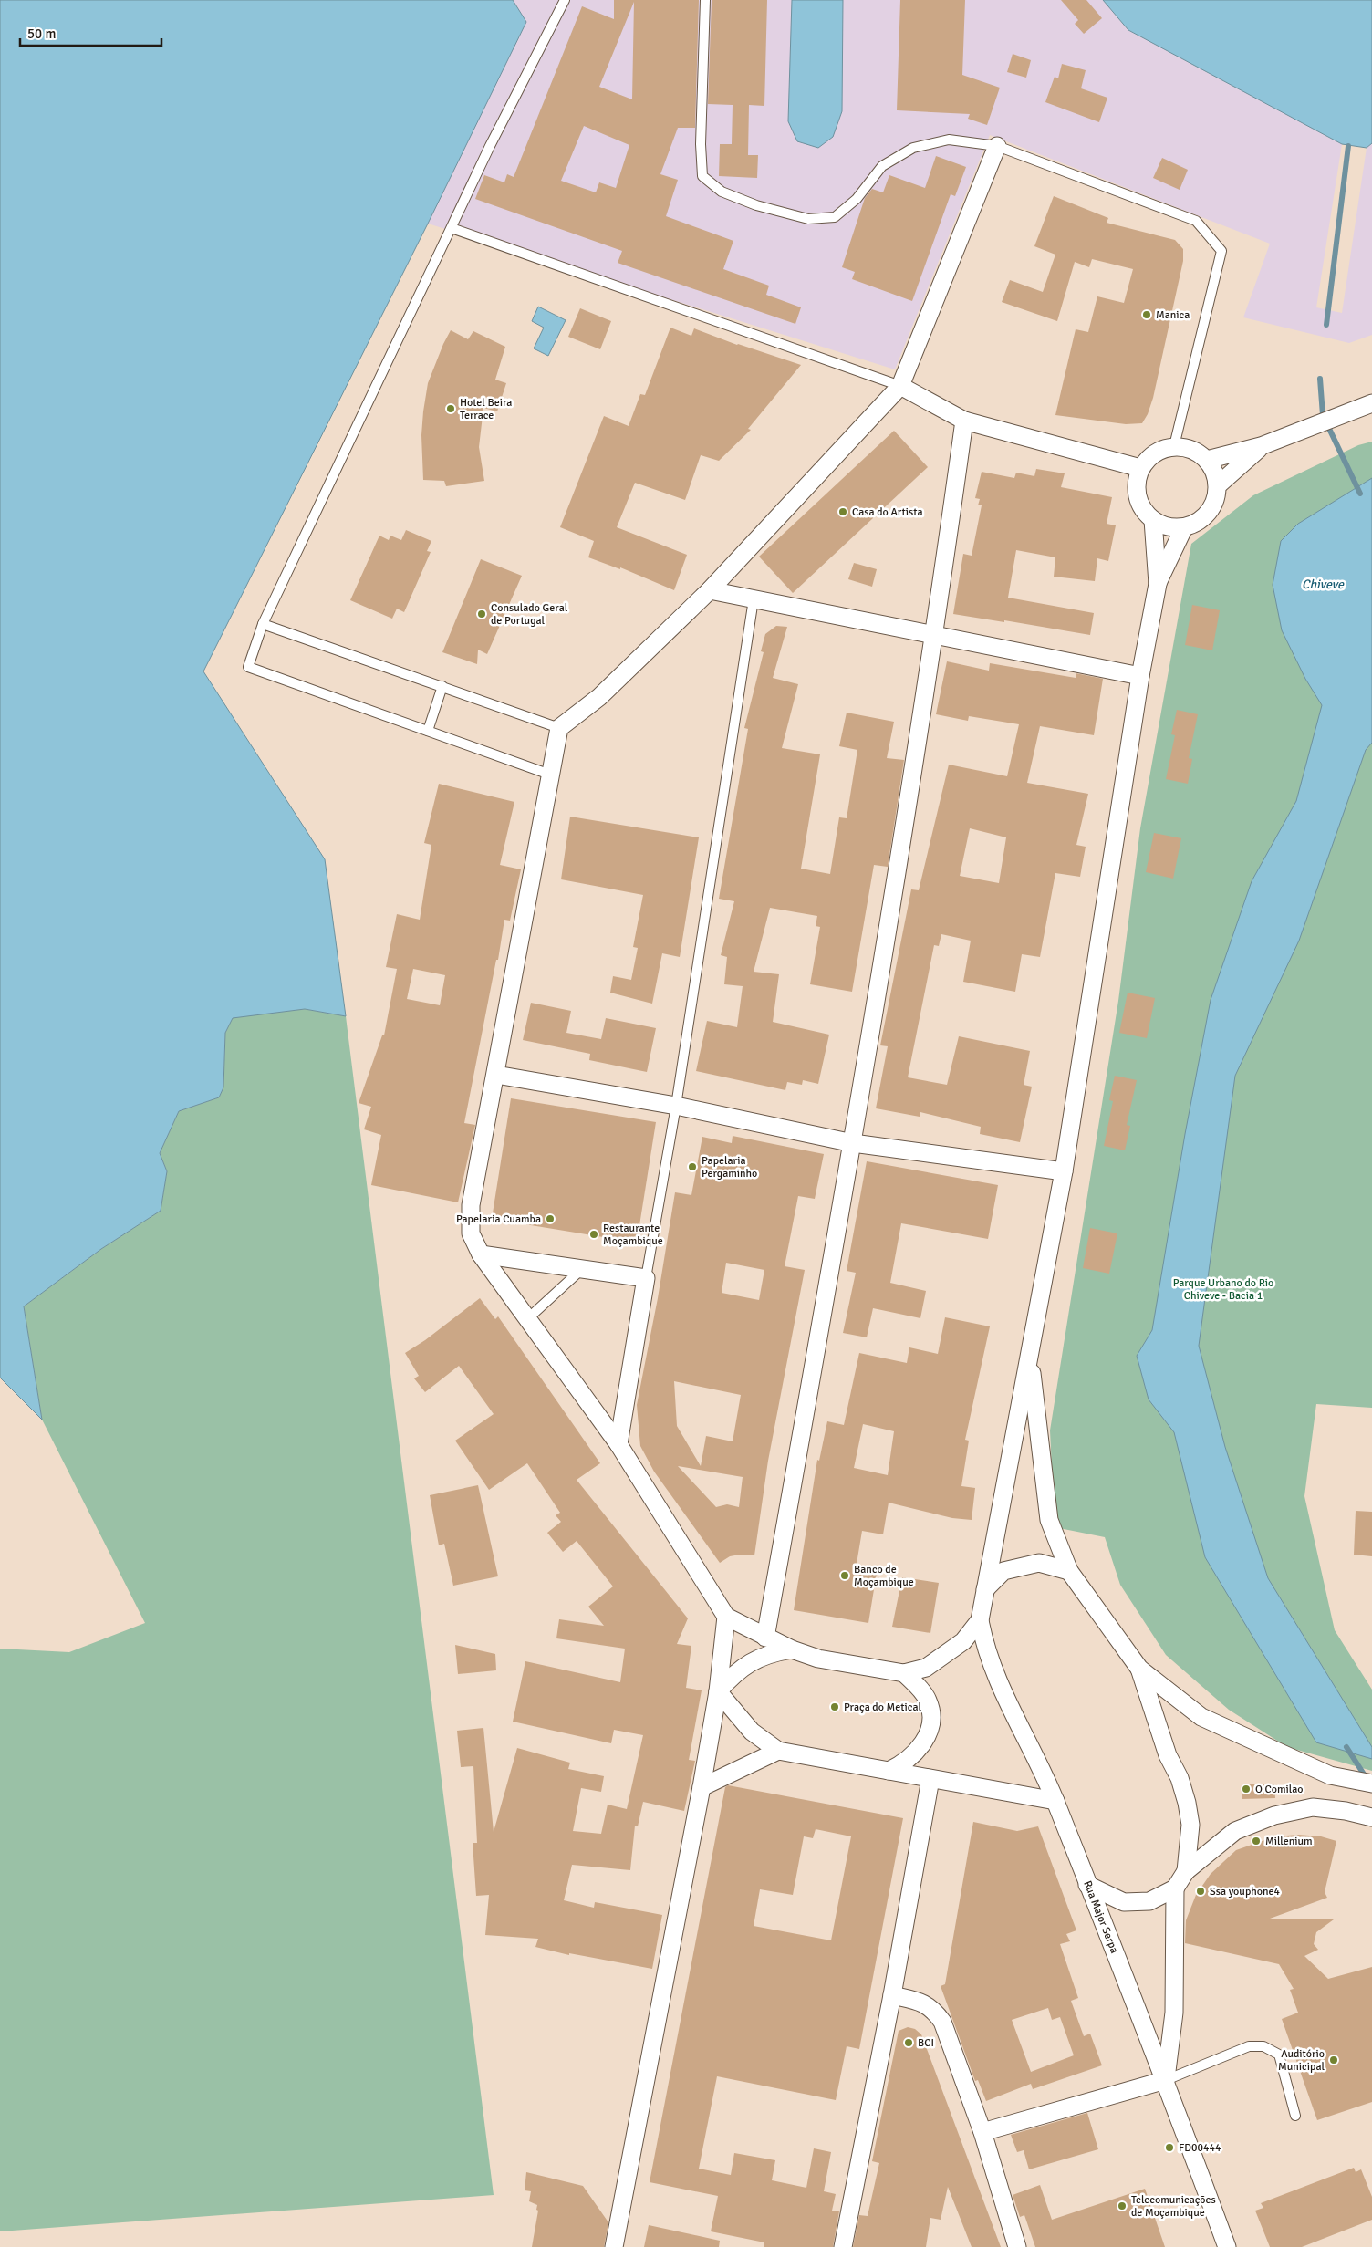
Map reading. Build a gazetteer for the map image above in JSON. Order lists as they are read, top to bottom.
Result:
{
  "streets": {
    "street": ["Rua Major Serpa"]
  },
  "water": ["Chiveve"],
  "parks": ["Parque Urbano do Rio Chiveve - Bacia 1"],
  "places": [
    "Manica",
    "Hotel Beira Terrace",
    "Casa do Artista",
    "Consulado Geral de Portugal",
    "Papelaria Pergaminho",
    "Papelaria Cuamba",
    "Restaurante Moçambique",
    "Banco de Moçambique",
    "Praça do Metical",
    "O Comilao",
    "Millenium",
    "Ssa youphone4",
    "BCI",
    "Auditório Municipal",
    "FD00444",
    "Telecomunicações de Moçambique"
  ],
  "scale_bar": "50 m"
}
